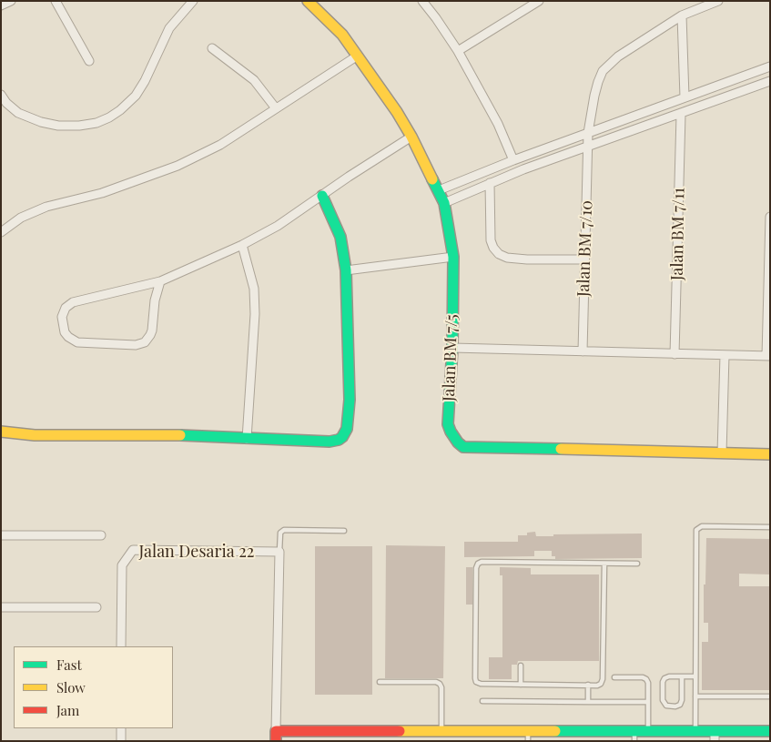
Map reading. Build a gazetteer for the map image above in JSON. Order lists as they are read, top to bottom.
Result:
{
  "streets": {
    "street": [
      "Jalan BM 7/11",
      "Jalan BM 7/10",
      "Jalan BM 7/5",
      "Jalan Desaria 22"
    ]
  },
  "legend": ["Fast", "Slow", "Jam"]
}
